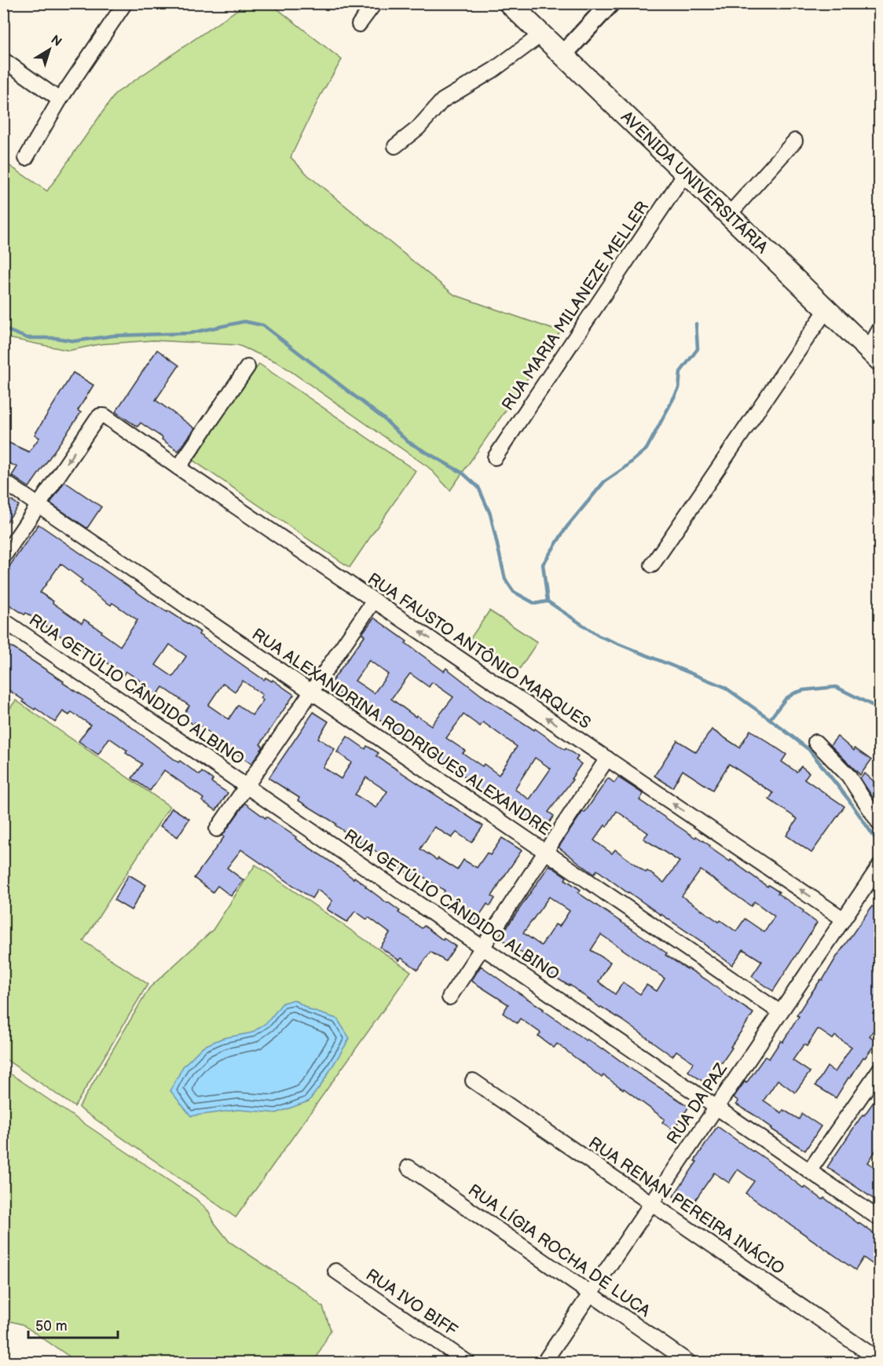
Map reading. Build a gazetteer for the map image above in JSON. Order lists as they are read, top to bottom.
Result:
{
  "streets": {
    "main road": ["AVENIDA UNIVERSITÁRIA"],
    "street": [
      "RUA MARIA MILANEZE MELLER",
      "RUA FAUSTO ANTÔNIO MARQUES",
      "RUA GETÚLIO CÂNDIDO ALBINO",
      "RUA ALEXANDRINA RODRIGUES ALEXANDRE",
      "RUA DA PAZ",
      "RUA RENAN PEREIRA INÁCIO",
      "RUA LÍGIA ROCHA DE LUCA",
      "RUA IVO BIFF"
    ]
  },
  "crossings": [
    ["AVENIDA UNIVERSITÁRIA", "RUA MARIA MILANEZE MELLER"],
    ["RUA FAUSTO ANTÔNIO MARQUES", "RUA ALEXANDRINA RODRIGUES ALEXANDRE"],
    ["RUA FAUSTO ANTÔNIO MARQUES", "RUA DA PAZ"],
    ["RUA GETÚLIO CÂNDIDO ALBINO", "RUA DA PAZ"],
    ["RUA ALEXANDRINA RODRIGUES ALEXANDRE", "RUA DA PAZ"],
    ["RUA DA PAZ", "RUA RENAN PEREIRA INÁCIO"],
    ["RUA DA PAZ", "RUA LÍGIA ROCHA DE LUCA"]
  ],
  "one_way": ["RUA FAUSTO ANTÔNIO MARQUES"],
  "scale_bar": "50 m",
  "north": "top right"
}
